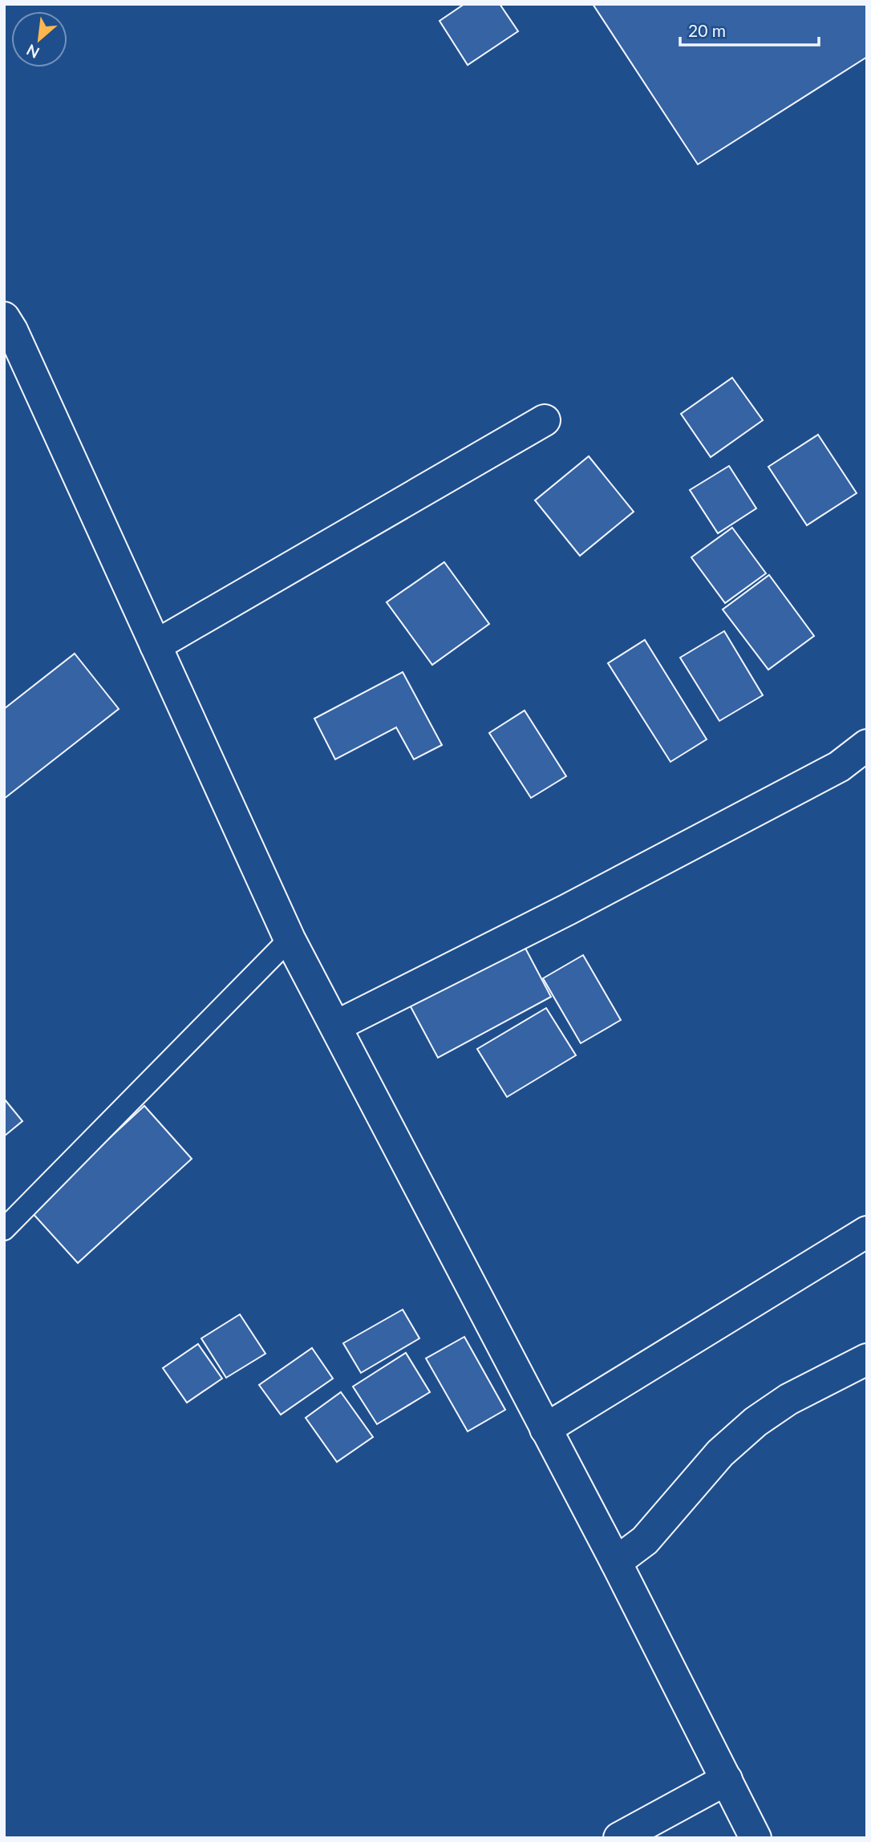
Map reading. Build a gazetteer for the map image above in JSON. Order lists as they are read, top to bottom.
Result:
{
  "scale_bar": "20 m",
  "north": "bottom left"
}
